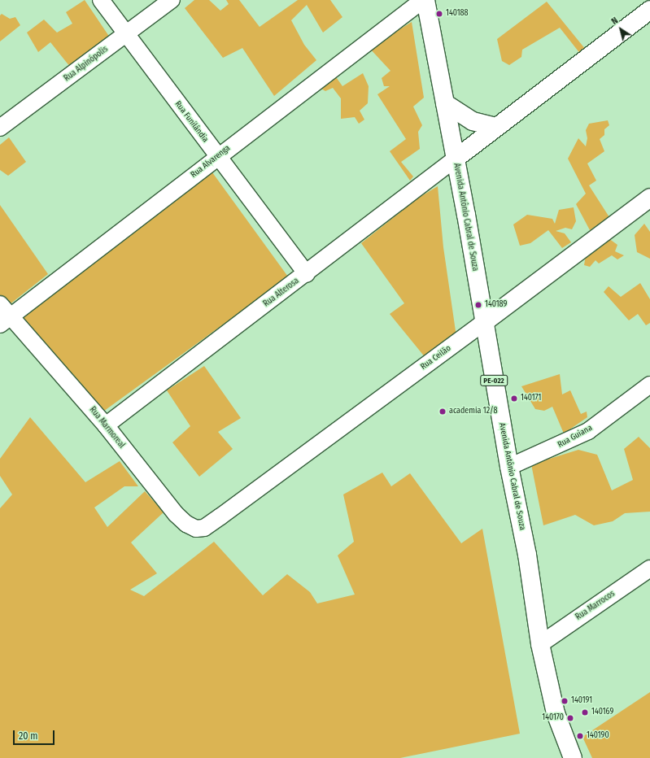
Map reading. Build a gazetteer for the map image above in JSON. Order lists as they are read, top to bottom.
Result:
{
  "streets": {
    "main road": ["Avenida Antônio Cabral de Souza", "Rua Ceilão", "PE-022"],
    "street": [
      "Rua Alpinópolis",
      "Rua Funilândia",
      "Rua Alvarenga",
      "Rua Alterosa",
      "Rua Marmoreal",
      "Rua Guiana",
      "Rua Marrocos"
    ]
  },
  "crossings": [
    ["Rua Alpinópolis", "Rua Funilândia"],
    ["Rua Funilândia", "Rua Alvarenga"],
    ["Rua Funilândia", "Rua Alterosa"],
    ["Rua Alvarenga", "Avenida Antônio Cabral de Souza"],
    ["Rua Alvarenga", "Rua Marmoreal"],
    ["Avenida Antônio Cabral de Souza", "Rua Alterosa"],
    ["Avenida Antônio Cabral de Souza", "Rua Ceilão"],
    ["Avenida Antônio Cabral de Souza", "Rua Guiana"],
    ["Avenida Antônio Cabral de Souza", "Rua Marrocos"],
    ["Rua Alterosa", "Rua Marmoreal"],
    ["Rua Ceilão", "Rua Marmoreal"]
  ],
  "places": [
    "140188",
    "140189",
    "140171",
    "academia 12/8",
    "140191",
    "140169",
    "140170",
    "140190"
  ],
  "scale_bar": "20 m",
  "north": "top left"
}
